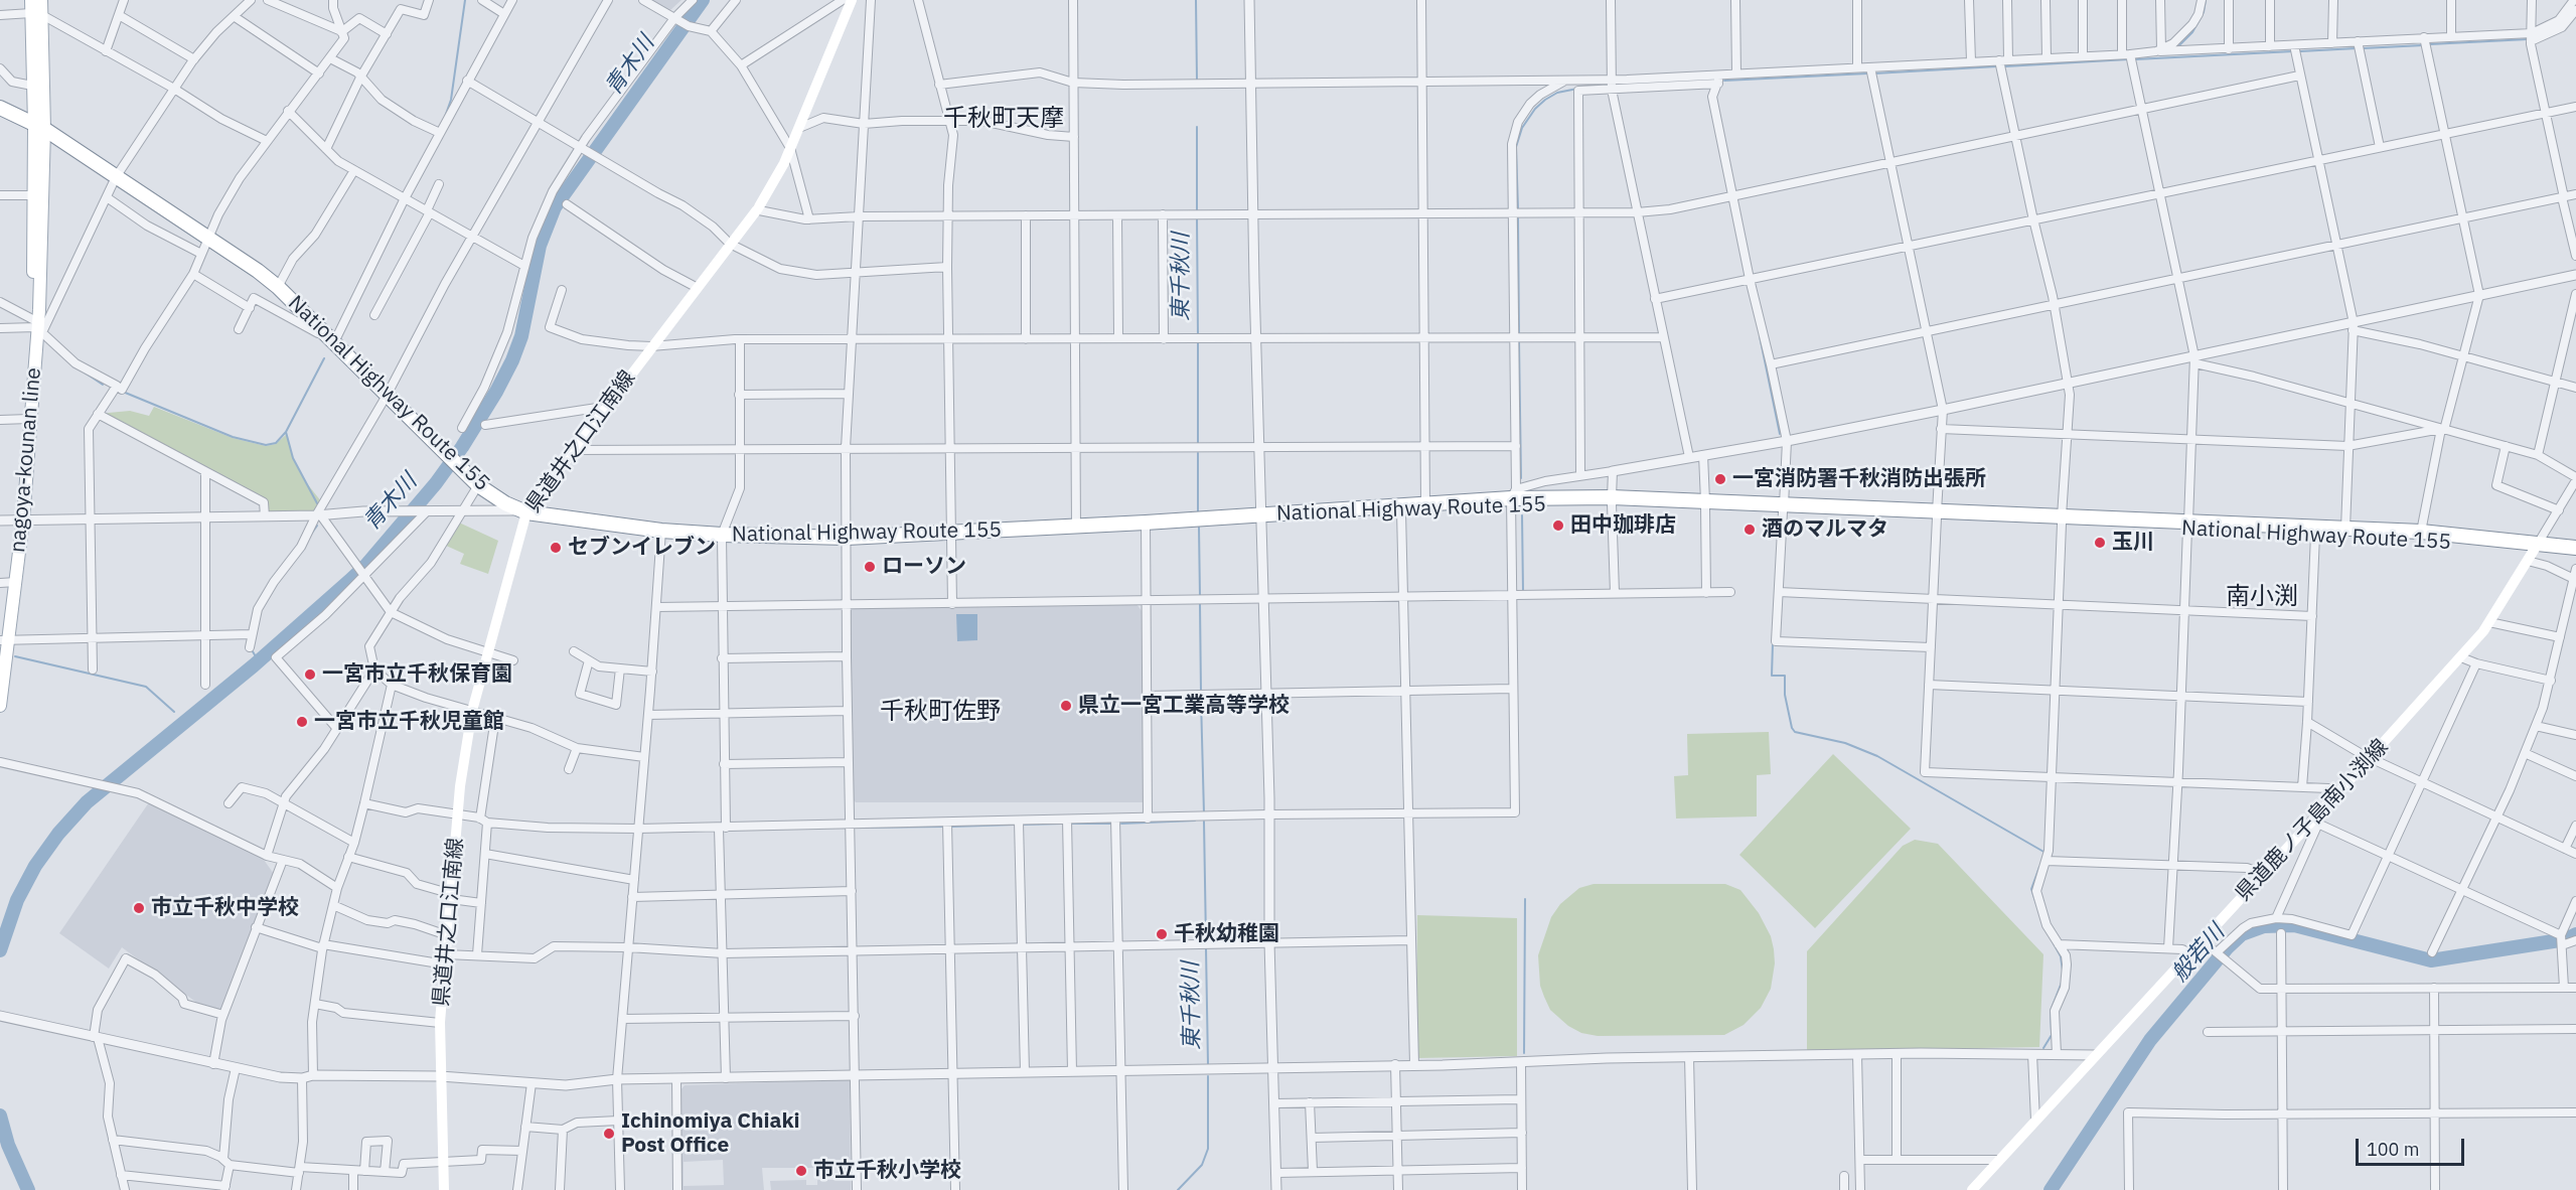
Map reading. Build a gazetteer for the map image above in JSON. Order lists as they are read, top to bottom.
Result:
{
  "streets": {
    "highway": ["National Highway Route 155"],
    "main road": ["県道井之口江南線", "nagoya-kounan line", "県道鹿ノ子島南小渕線"]
  },
  "crossings": [
    ["National Highway Route 155", "県道井之口江南線"],
    ["National Highway Route 155", "nagoya-kounan line"],
    ["National Highway Route 155", "県道鹿ノ子島南小渕線"]
  ],
  "districts": ["千秋町天摩", "南小渕", "千秋町佐野"],
  "water": ["青木川", "東千秋川", "般若川"],
  "places": [
    "一宮消防署千秋消防出張所",
    "田中珈琲店",
    "酒のマルマタ",
    "玉川",
    "セブンイレブン",
    "ローソン",
    "一宮市立千秋保育園",
    "県立一宮工業高等学校",
    "一宮市立千秋児童館",
    "市立千秋中学校",
    "千秋幼稚園",
    "Ichinomiya Chiaki Post Office",
    "市立千秋小学校"
  ],
  "scale_bar": "100 m"
}
